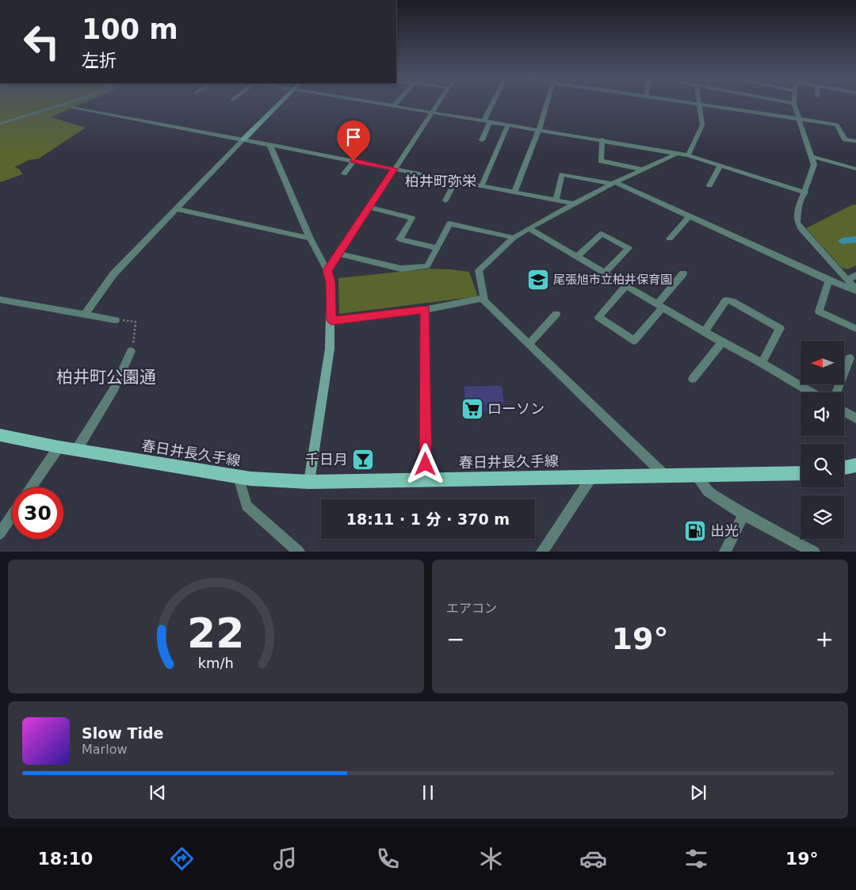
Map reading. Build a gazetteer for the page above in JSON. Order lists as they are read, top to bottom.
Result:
{
  "streets": {
    "main road": ["春日井長久手線"]
  },
  "districts": ["柏井町弥栄", "柏井町公園通"],
  "places": {
    "school or university": ["尾張旭市立柏井保育園"],
    "supermarket": ["ローソン"],
    "bar": ["千日月"],
    "fuel station": ["出光"]
  },
  "north": "left",
  "page": {
    "turn": ["100 m", "左折"],
    "limit": "30",
    "trip": "18:11 · 1 分 · 370 m",
    "tile": "エアコン",
    "heat": ["−", "19°", "+"],
    "song": ["Slow Tide", "Marlow"],
    "tabs": ["18:10", "19°"],
    "gauge": ["22", "km/h"]
  }
}
